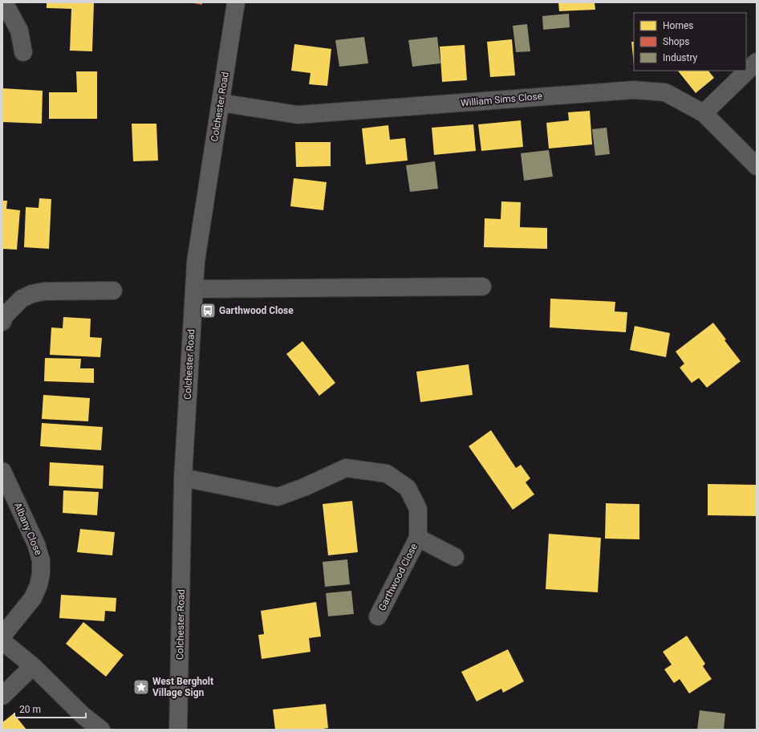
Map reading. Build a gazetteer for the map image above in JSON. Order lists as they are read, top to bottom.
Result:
{
  "streets": {
    "main road": ["Colchester Road"],
    "street": ["William Sims Close", "Albany Close", "Garthwood Close"]
  },
  "crossings": [
    ["William Sims Close", "Colchester Road"],
    ["Colchester Road", "Garthwood Close"]
  ],
  "places": {
    "bus stop": ["Garthwood Close"],
    "place": ["West Bergholt Village Sign"]
  },
  "legend": ["Homes", "Shops", "Industry"],
  "scale_bar": "20 m"
}
